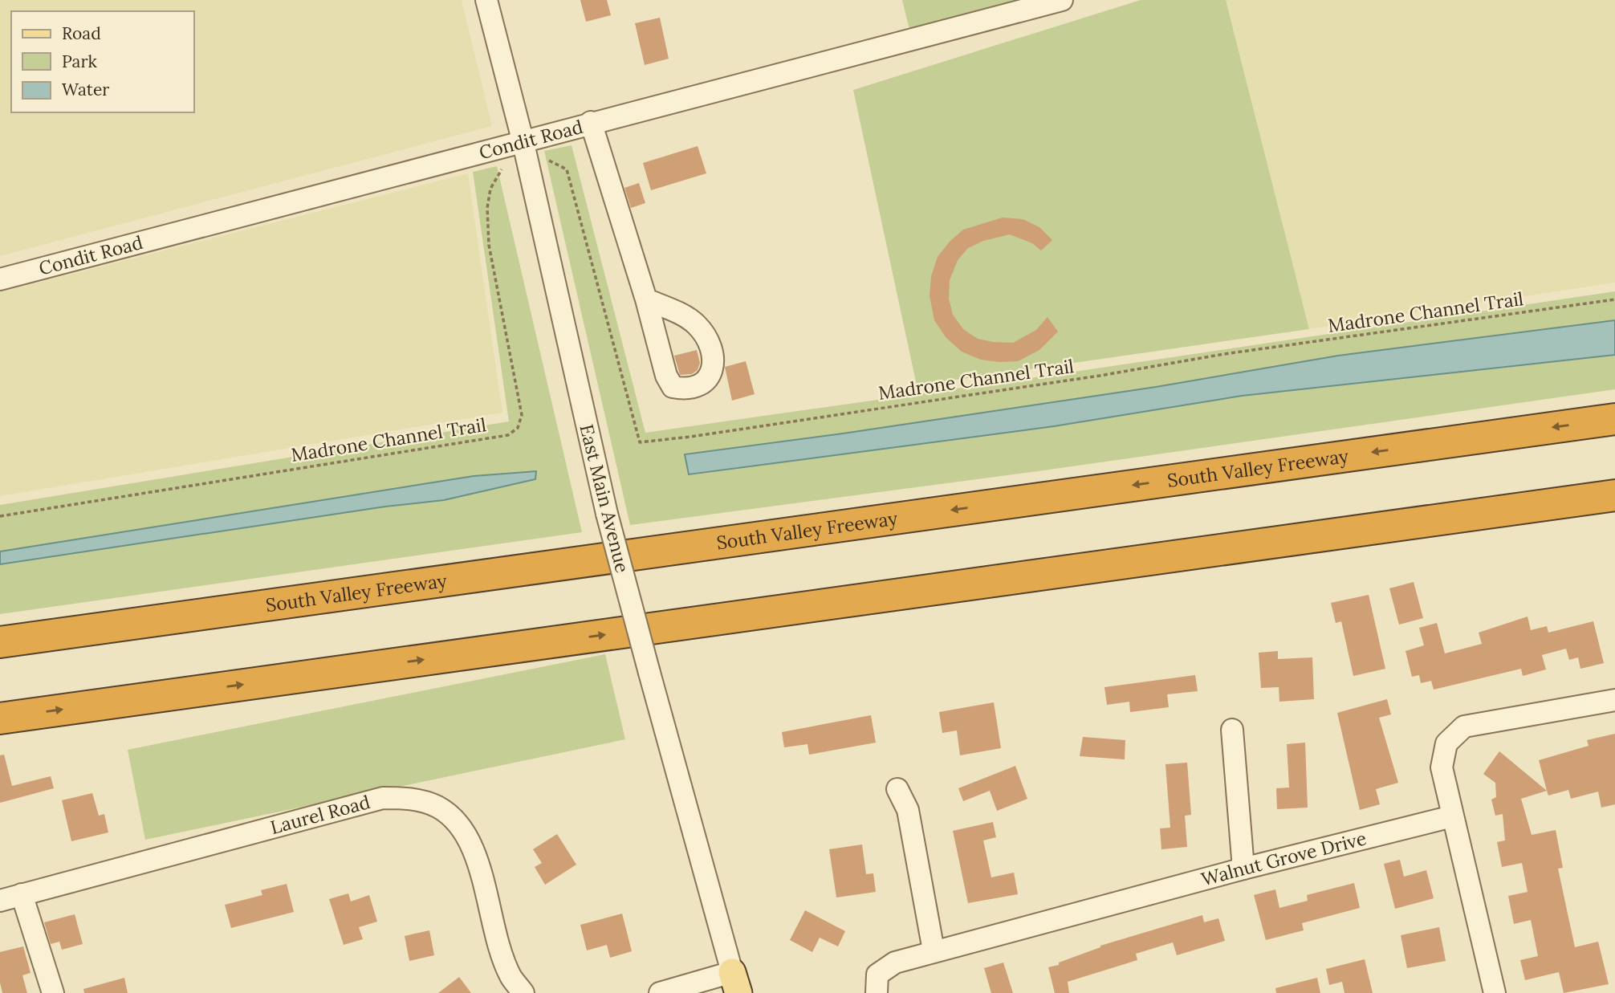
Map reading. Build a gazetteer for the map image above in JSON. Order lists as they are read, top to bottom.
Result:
{
  "streets": {
    "highway": ["South Valley Freeway"],
    "street": [
      "Condit Road",
      "East Main Avenue",
      "Laurel Road",
      "Walnut Grove Drive"
    ],
    "path": ["Madrone Channel Trail"]
  },
  "crossings": [
    ["Condit Road", "East Main Avenue"]
  ],
  "legend": ["Road", "Park", "Water"]
}
